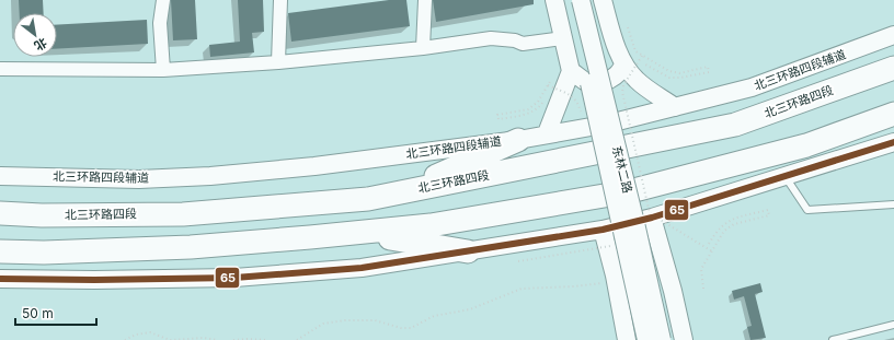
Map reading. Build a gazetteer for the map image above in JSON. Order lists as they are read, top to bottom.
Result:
{
  "streets": {
    "highway": ["北三环路四段"],
    "main road": ["北三环路四段辅道", "东林二路"]
  },
  "lines": ["transit line 65"],
  "scale_bar": "50 m",
  "north": "bottom right"
}
